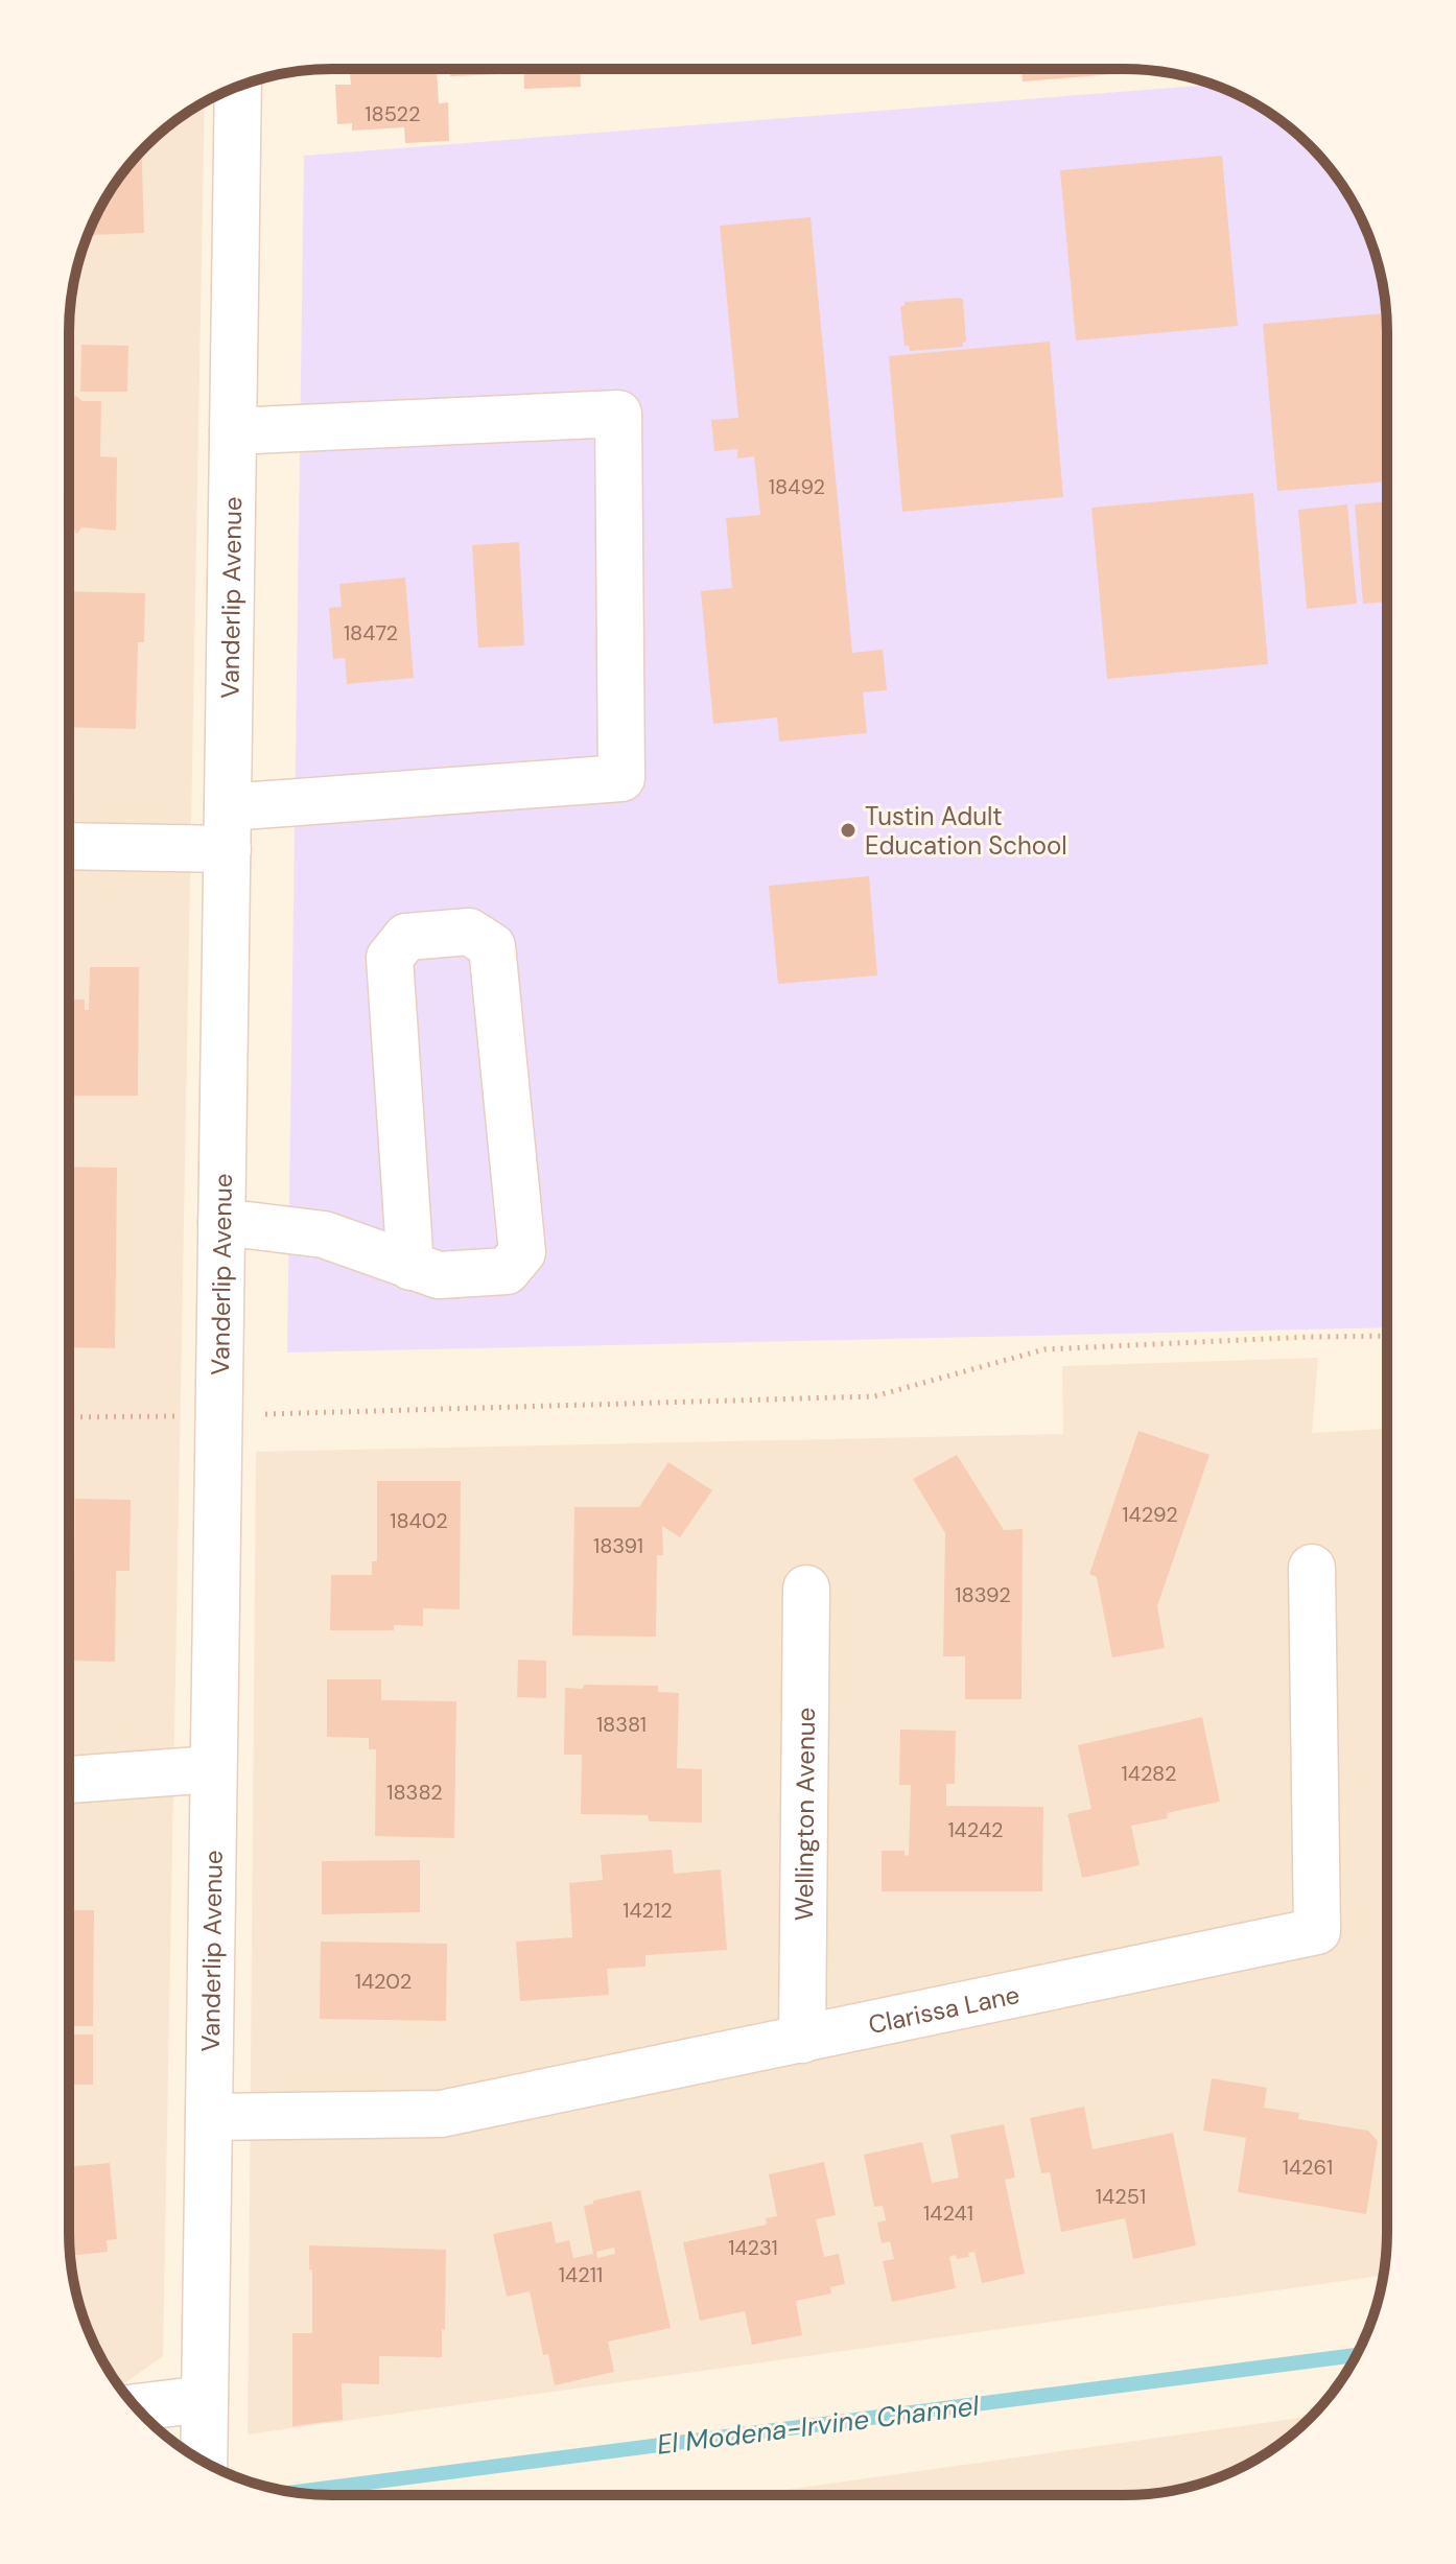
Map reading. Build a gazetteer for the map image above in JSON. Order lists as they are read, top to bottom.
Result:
{
  "streets": {
    "street": ["Vanderlip Avenue", "Wellington Avenue", "Clarissa Lane"]
  },
  "crossings": [
    ["Vanderlip Avenue", "Clarissa Lane"],
    ["Wellington Avenue", "Clarissa Lane"]
  ],
  "water": ["El Modena-Irvine Channel"],
  "places": ["Tustin Adult Education School"],
  "house_numbers": [
    "18522",
    "18492",
    "18472",
    "14292",
    "18402",
    "18391",
    "18392",
    "18381",
    "14282",
    "18382",
    "14242",
    "14212",
    "14202",
    "14261",
    "14251",
    "14241",
    "14231",
    "14211"
  ]
}
